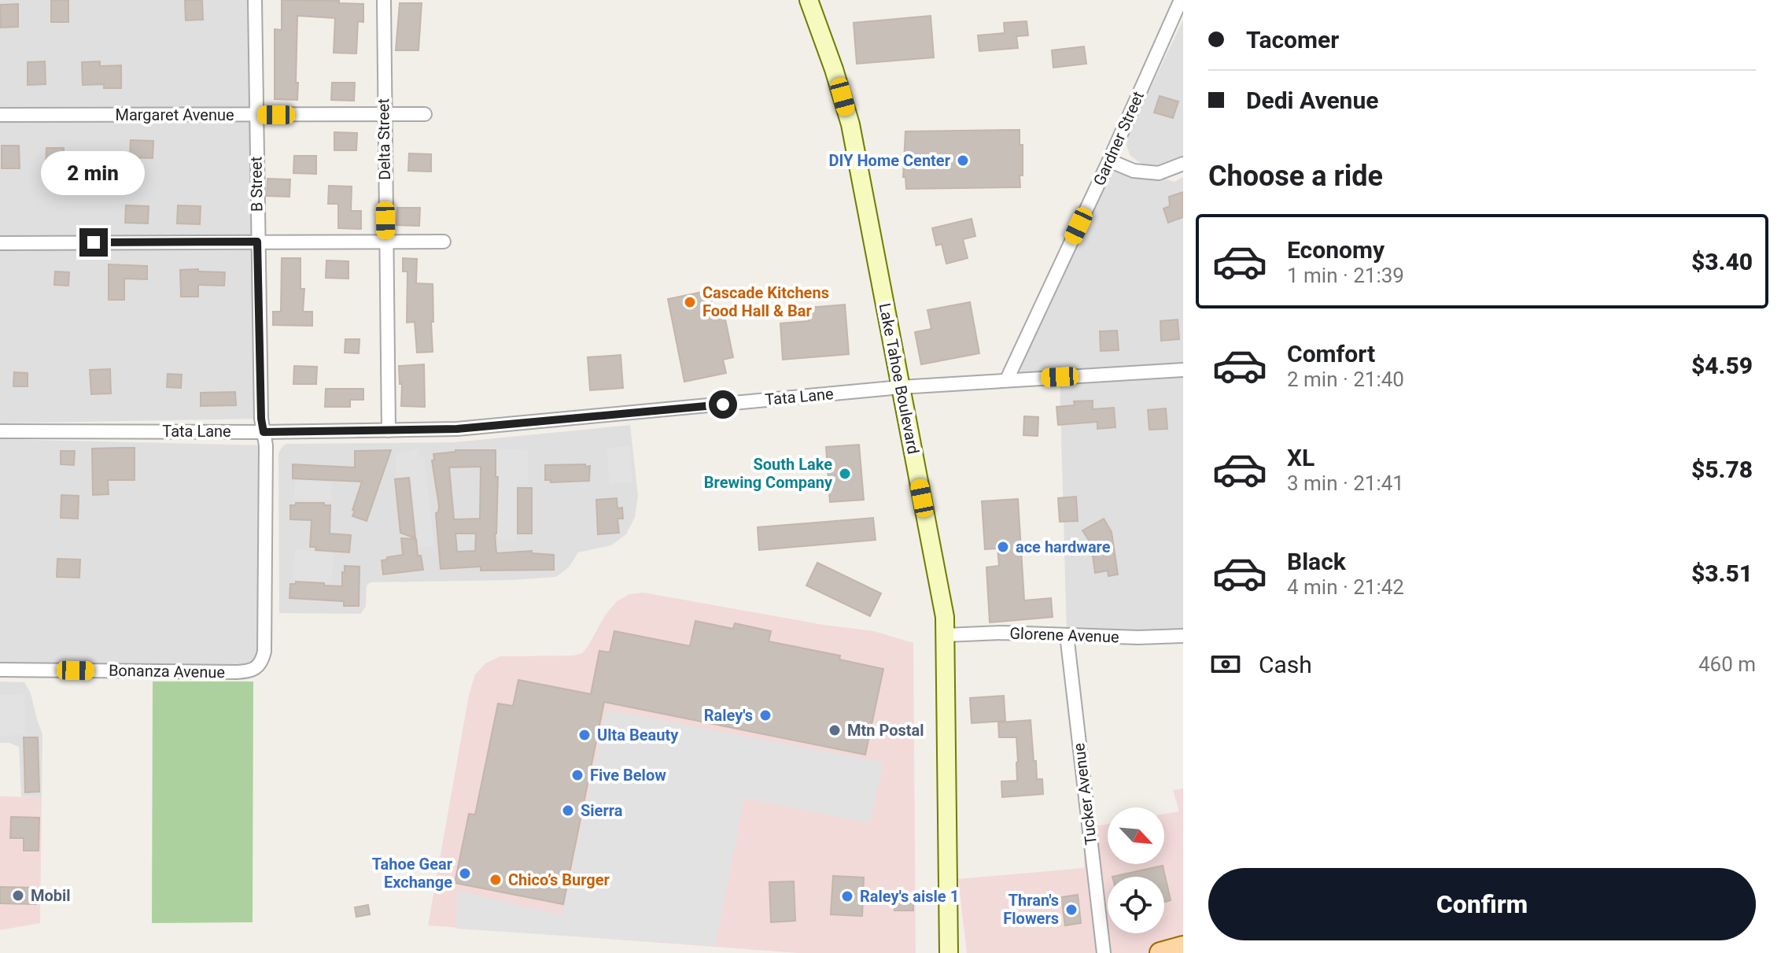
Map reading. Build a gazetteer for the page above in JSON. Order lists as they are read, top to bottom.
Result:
{
  "streets": {
    "main road": ["Lake Tahoe Boulevard"],
    "street": [
      "Margaret Avenue",
      "Gardner Street",
      "Delta Street",
      "B Street",
      "Tata Lane",
      "Glorene Avenue",
      "Bonanza Avenue",
      "Tucker Avenue"
    ]
  },
  "crossings": [
    ["Margaret Avenue", "Delta Street"],
    ["Margaret Avenue", "B Street"],
    ["Gardner Street", "Tata Lane"],
    ["Delta Street", "Tata Lane"],
    ["B Street", "Tata Lane"],
    ["B Street", "Bonanza Avenue"],
    ["Lake Tahoe Boulevard", "Tata Lane"],
    ["Lake Tahoe Boulevard", "Glorene Avenue"],
    ["Glorene Avenue", "Tucker Avenue"]
  ],
  "places": [
    "DIY Home Center",
    "Cascade Kitchens Food Hall & Bar",
    "South Lake Brewing Company",
    "ace hardware",
    "Raley's",
    "Mtn Postal",
    "Ulta Beauty",
    "Five Below",
    "Sierra",
    "Tahoe Gear Exchange",
    "Chico’s Burger",
    "Mobil",
    "Raley's aisle 1",
    "Thran's Flowers"
  ],
  "north": "bottom right",
  "page": {
    "banner": ["Tacomer", "Dedi Avenue"],
    "heading": "Choose a ride",
    "bubble": "2 min",
    "list": [
      {
        "name": "Economy",
        "note": "1 min · 21:39",
        "value": "$3.40"
      },
      {
        "name": "Comfort",
        "note": "2 min · 21:40",
        "value": "$4.59"
      },
      {
        "name": "XL",
        "note": "3 min · 21:41",
        "value": "$5.78"
      },
      {
        "name": "Black",
        "note": "4 min · 21:42",
        "value": "$3.51"
      }
    ],
    "pay": ["Cash", "460 m"],
    "buttons": "Confirm"
  }
}
